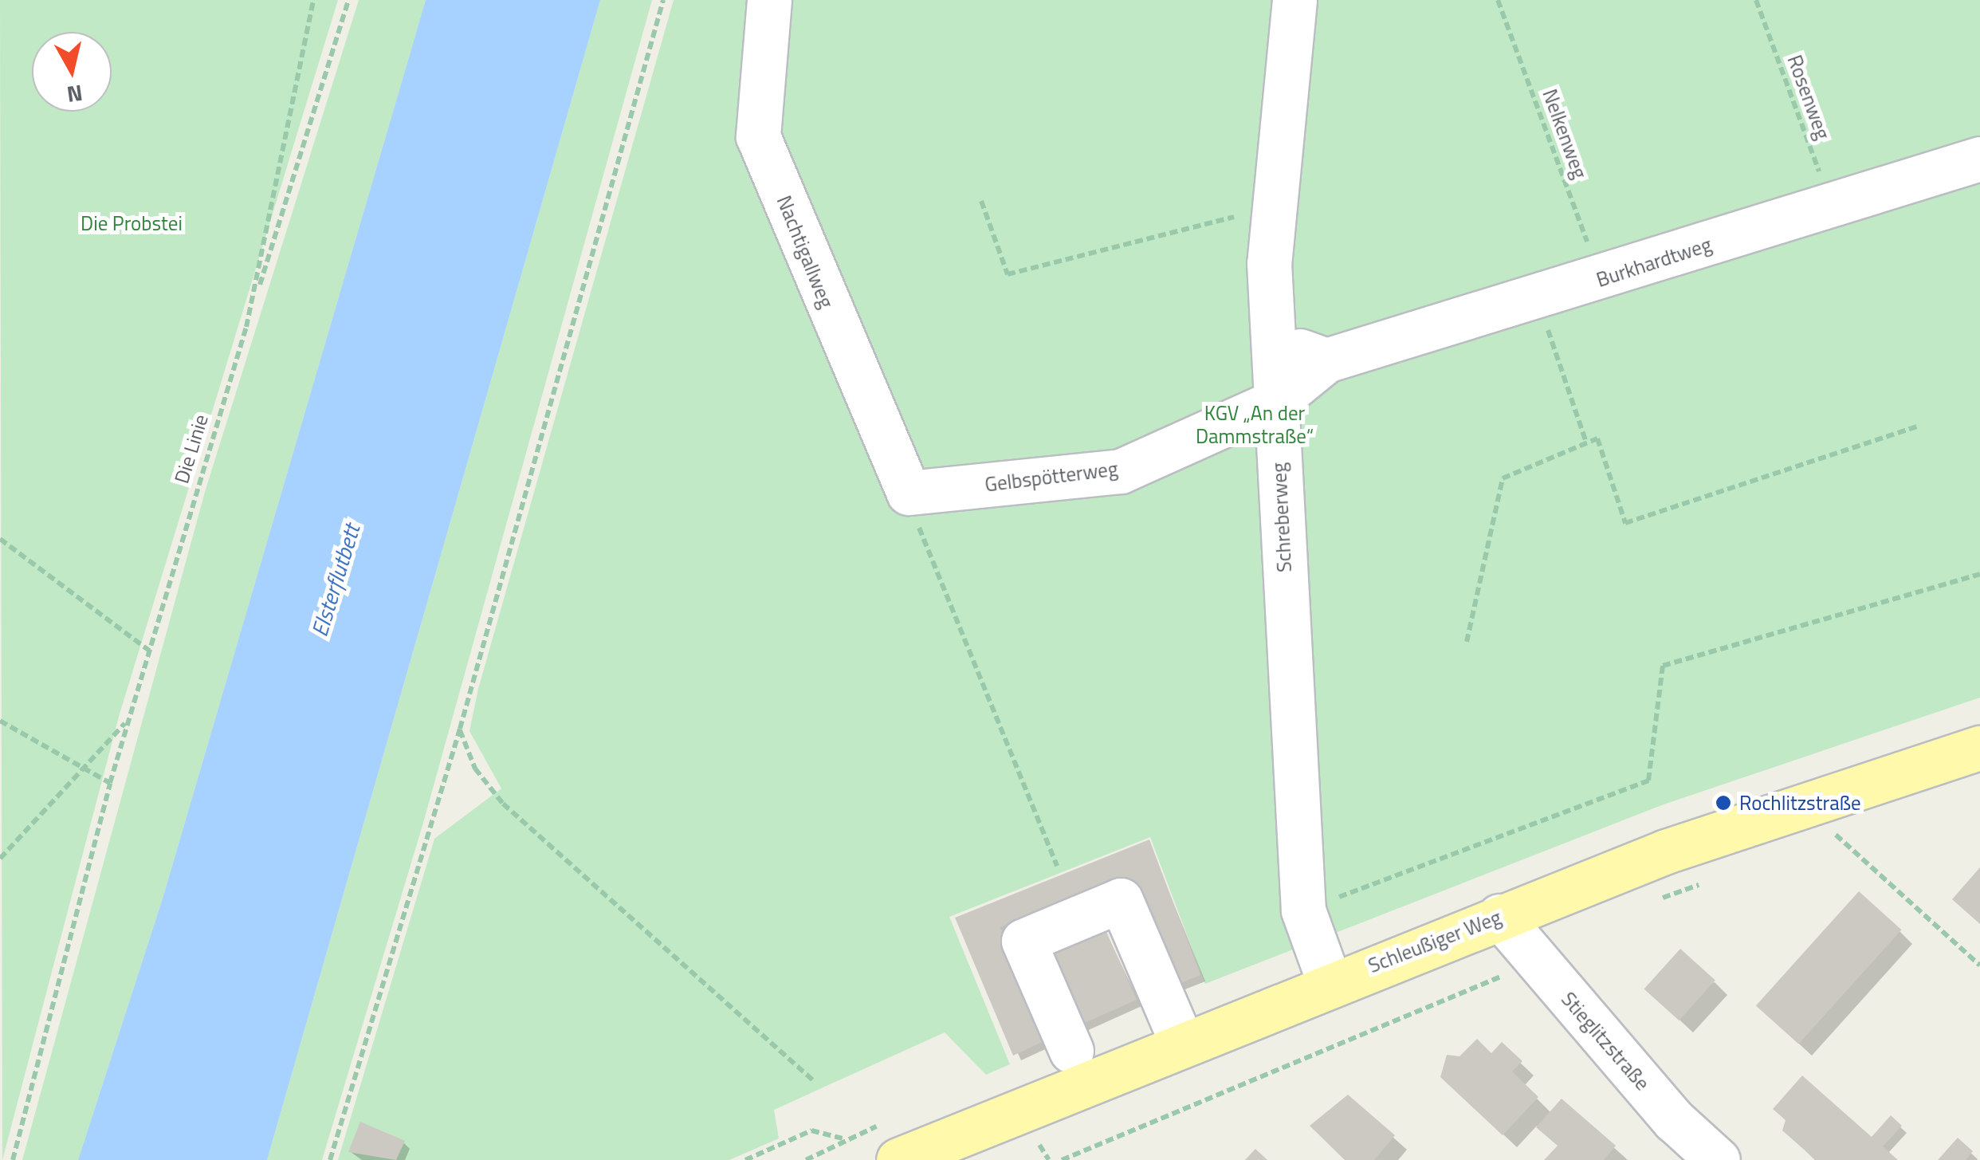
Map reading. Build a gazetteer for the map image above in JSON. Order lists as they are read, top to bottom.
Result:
{
  "streets": {
    "main road": ["Schleußiger Weg"],
    "street": [
      "Nachtigallweg",
      "Burkhardtweg",
      "Gelbspötterweg",
      "Schreberweg",
      "Stieglitzstraße"
    ],
    "path": ["Rosenweg", "Nelkenweg", "Die Linie"]
  },
  "crossings": [
    ["Rosenweg", "Burkhardtweg"],
    ["Nelkenweg", "Burkhardtweg"],
    ["Nachtigallweg", "Gelbspötterweg"],
    ["Burkhardtweg", "Gelbspötterweg"],
    ["Burkhardtweg", "Schreberweg"],
    ["Gelbspötterweg", "Schreberweg"],
    ["Schreberweg", "Schleußiger Weg"],
    ["Schleußiger Weg", "Stieglitzstraße"]
  ],
  "water": ["Elsterflutbett"],
  "parks": ["Die Probstei", "KGV „An der Dammstraße“"],
  "places": ["Rochlitzstraße"],
  "north": "bottom"
}
